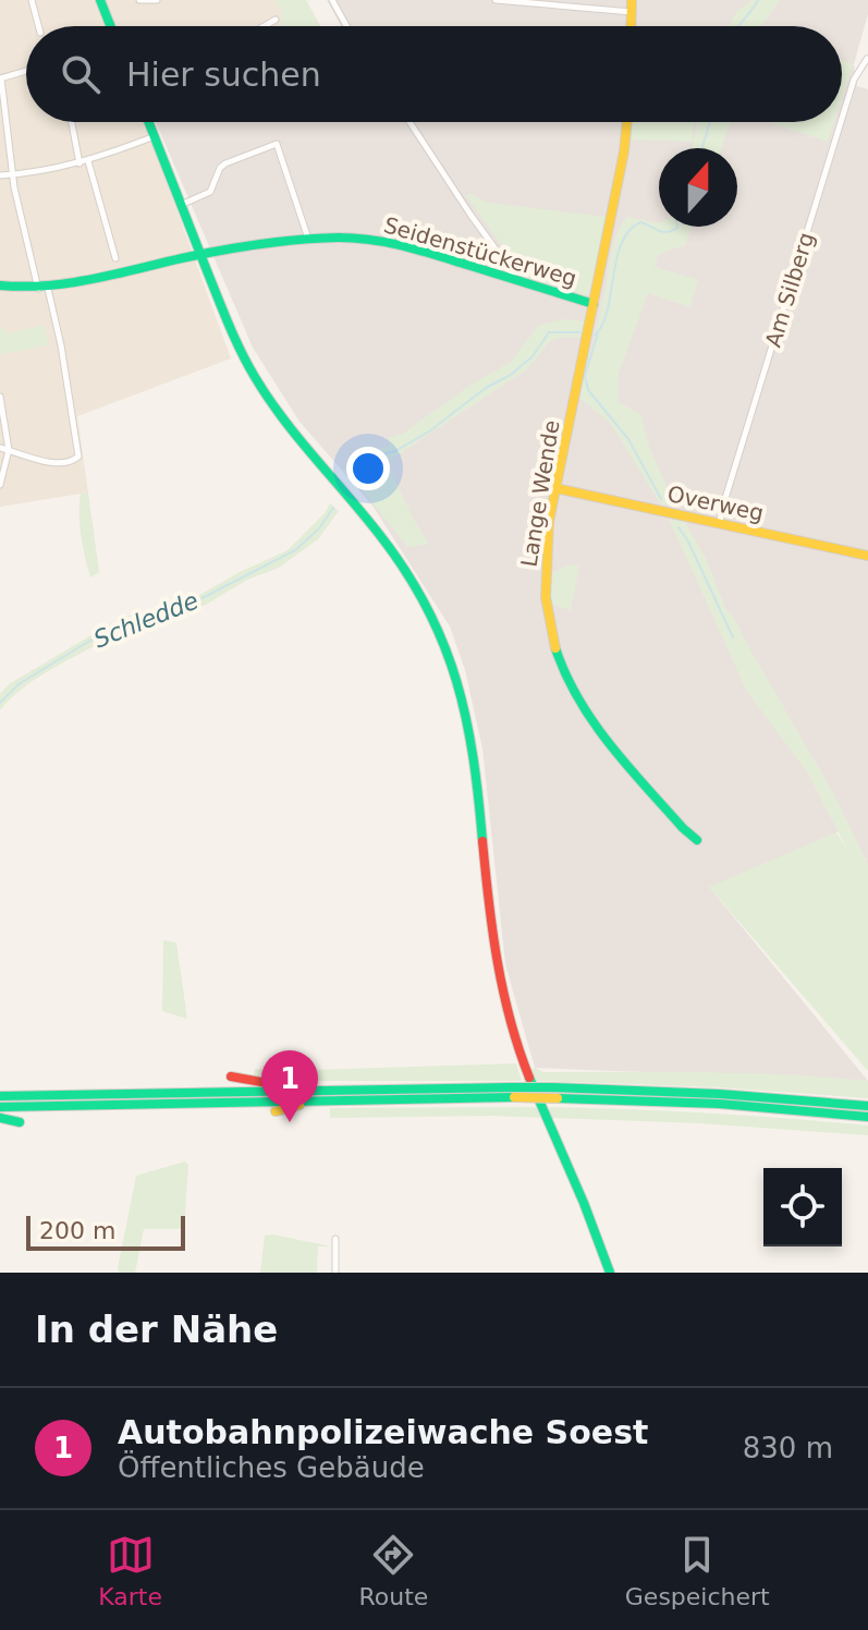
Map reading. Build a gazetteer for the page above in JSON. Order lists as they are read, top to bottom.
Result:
{
  "streets": {
    "main road": ["Seidenstückerweg", "Lange Wende", "Overweg"],
    "street": ["Am Silberg"]
  },
  "crossings": [
    ["Seidenstückerweg", "Lange Wende"],
    ["Am Silberg", "Overweg"],
    ["Lange Wende", "Overweg"]
  ],
  "water": ["Schledde"],
  "scale_bar": "200 m",
  "north": "top",
  "page": {
    "search": "Hier suchen",
    "pins": "1",
    "scale": "200 m",
    "heading": "In der Nähe",
    "list": [
      {
        "mark": "1",
        "name": "Autobahnpolizeiwache Soest",
        "note": "Öffentliches Gebäude",
        "value": "830 m"
      }
    ],
    "nav": ["Karte", "Route", "Gespeichert"]
  }
}
